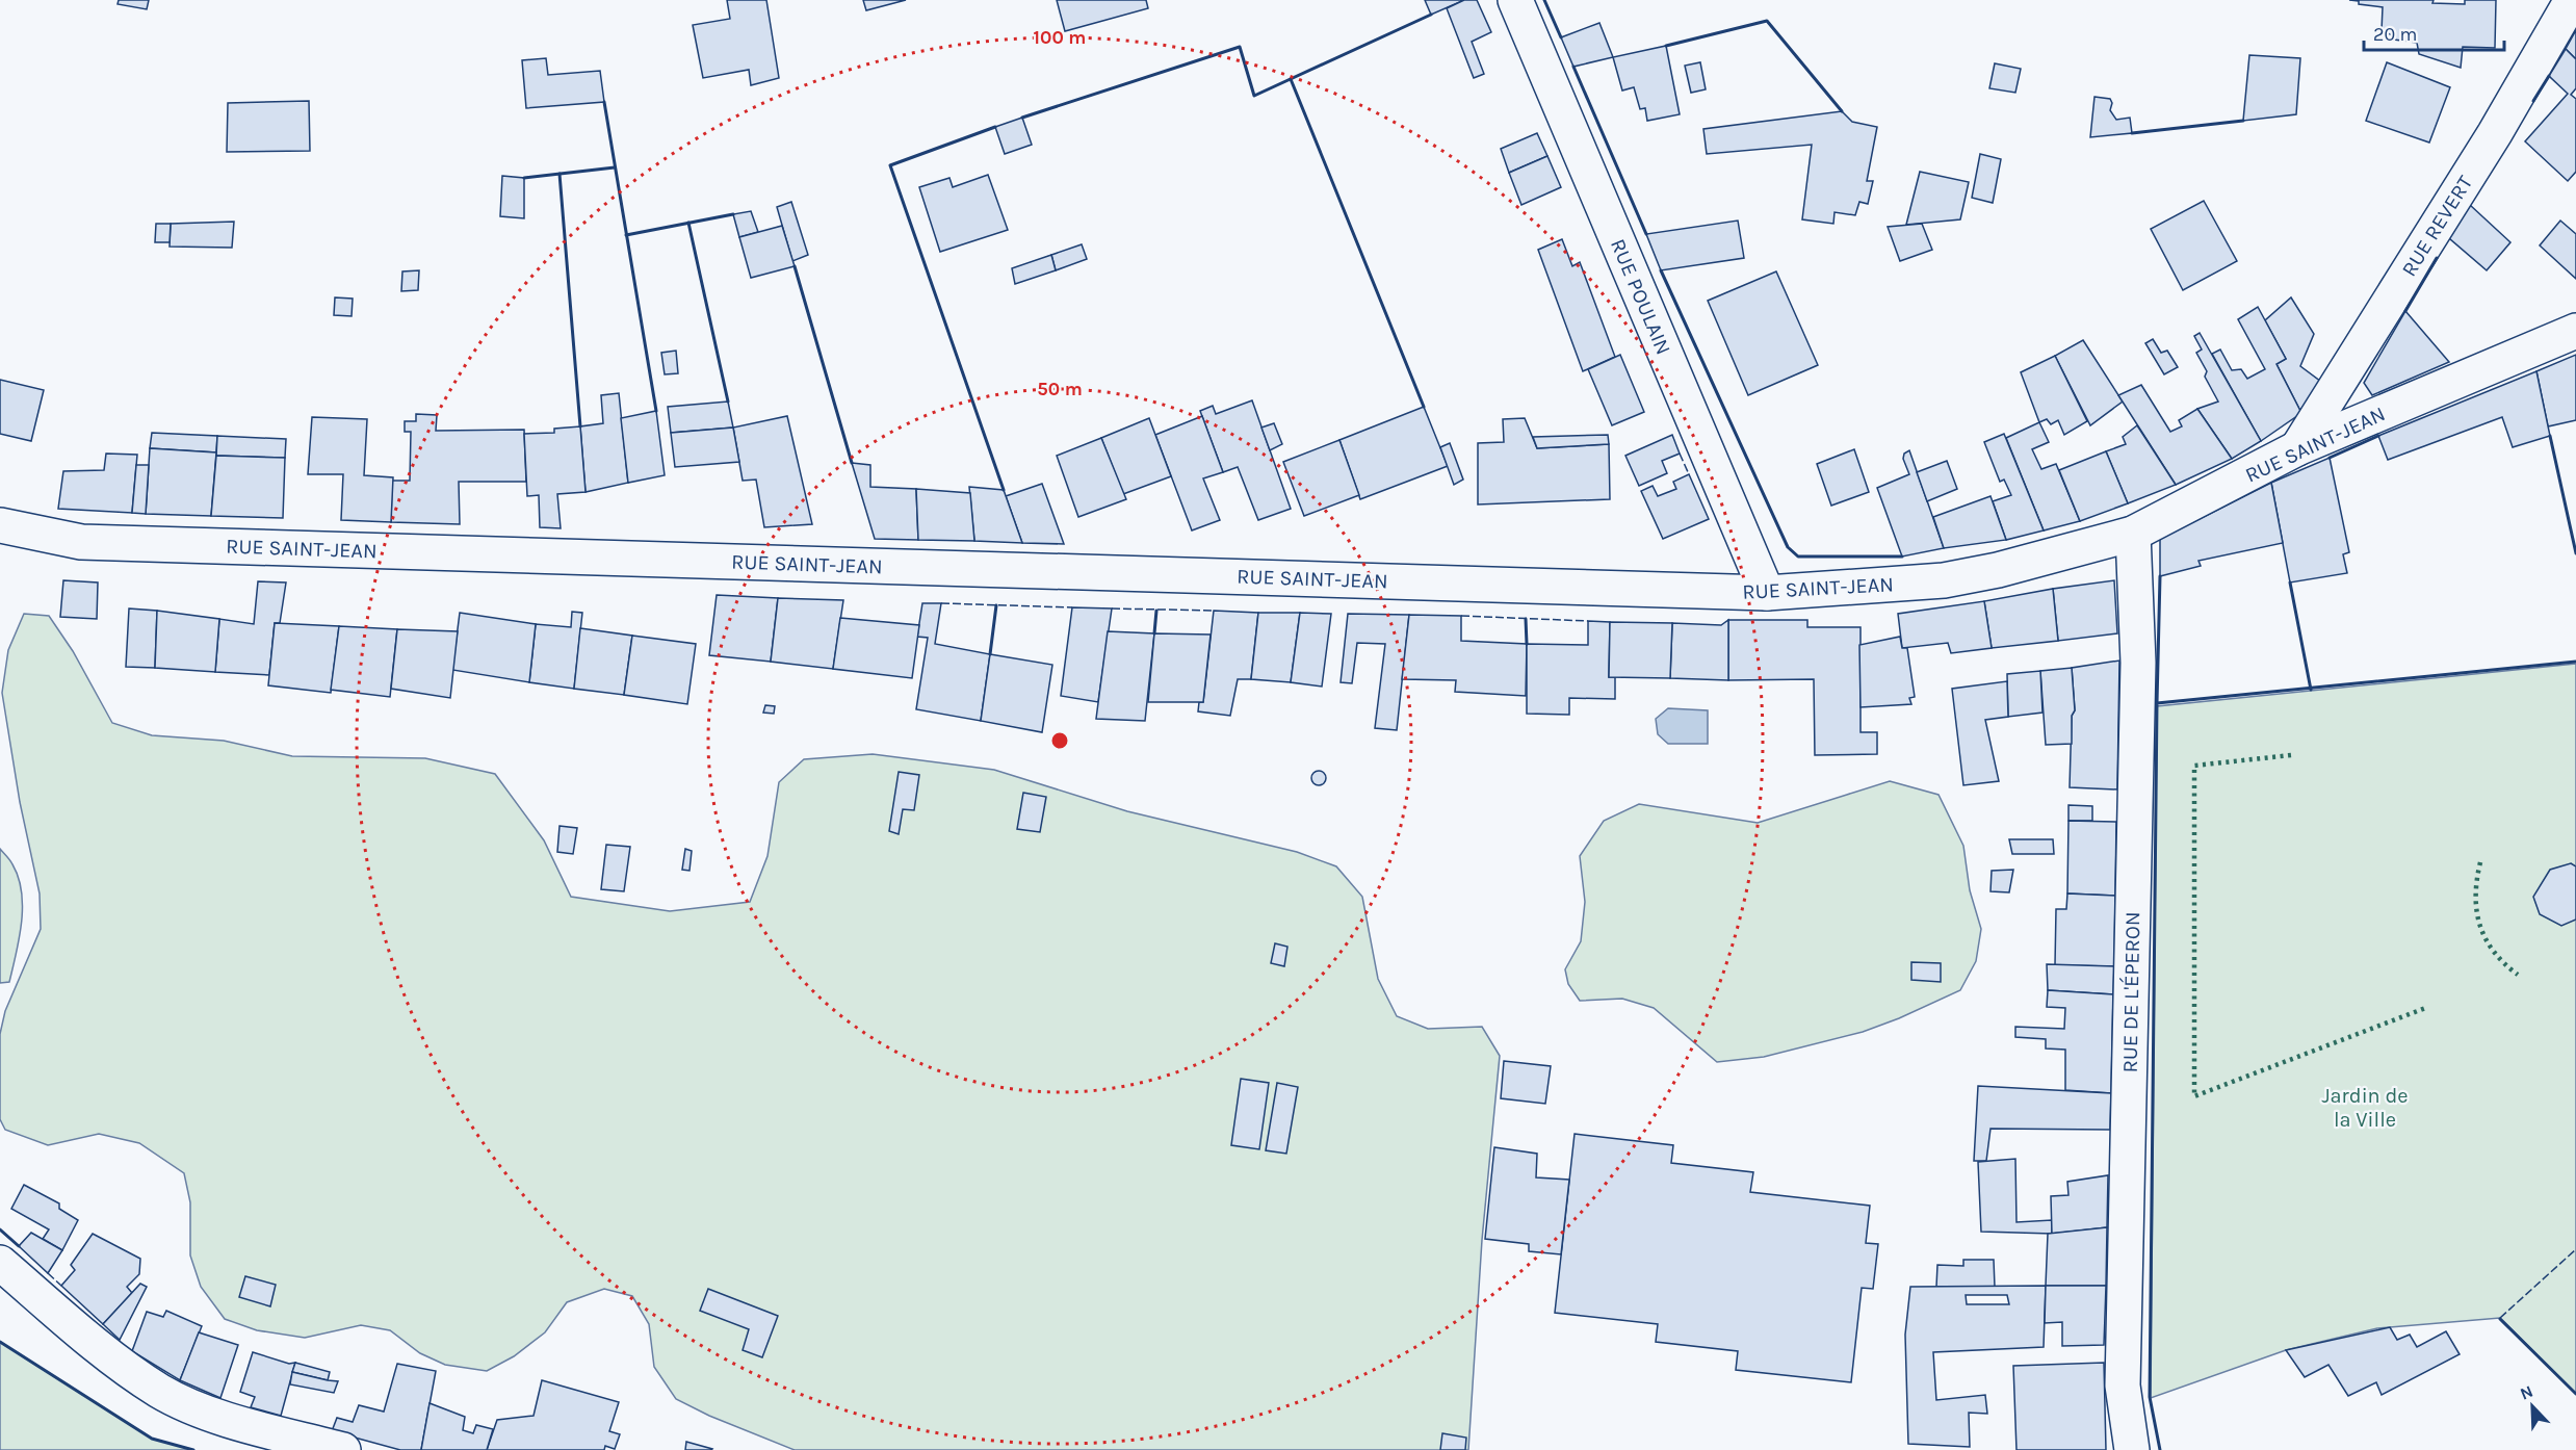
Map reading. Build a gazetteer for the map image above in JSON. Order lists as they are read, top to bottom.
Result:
{
  "streets": {
    "street": [
      "RUE REVERT",
      "RUE POULAIN",
      "RUE SAINT-JEAN",
      "RUE DE L'ÉPERON"
    ]
  },
  "crossings": [
    ["RUE REVERT", "RUE SAINT-JEAN"],
    ["RUE POULAIN", "RUE SAINT-JEAN"],
    ["RUE SAINT-JEAN", "RUE DE L'ÉPERON"]
  ],
  "parks": ["Jardin de la Ville"],
  "scale_bar": "20 m",
  "north": "top left",
  "rings": ["100 m", "50 m"]
}
